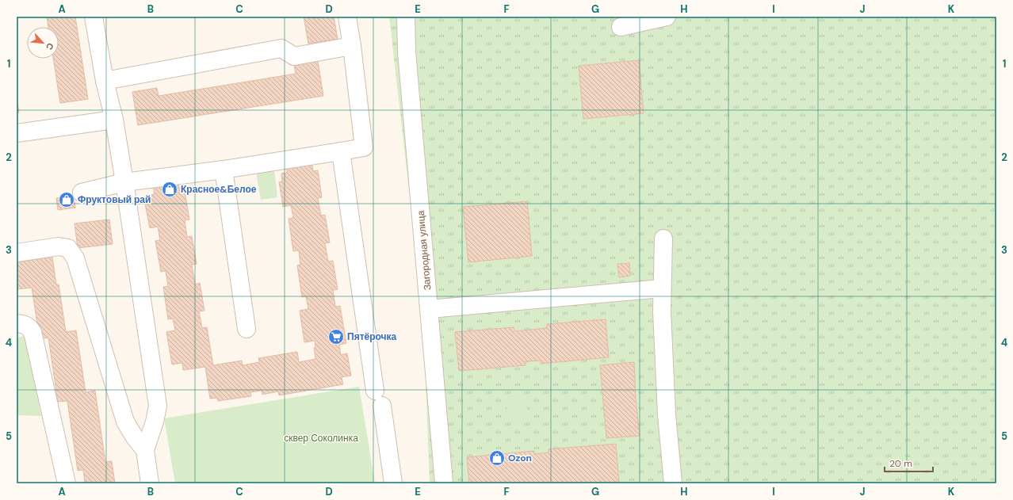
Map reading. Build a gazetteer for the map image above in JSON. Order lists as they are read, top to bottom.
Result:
{
  "streets": {
    "street": ["Загородная улица"]
  },
  "parks": ["сквер Соколинка"],
  "places": {
    "shop": ["Красное&Белое", "Фруктовый рай", "Ozon"],
    "supermarket": ["Пятёрочка"]
  },
  "scale_bar": "20 m",
  "north": "bottom right",
  "grid": {
    "columns": [
      "A",
      "B",
      "C",
      "D",
      "E",
      "F",
      "G",
      "H",
      "I",
      "J",
      "K"
    ],
    "rows": [
      "1",
      "2",
      "3",
      "4",
      "5"
    ]
  }
}
